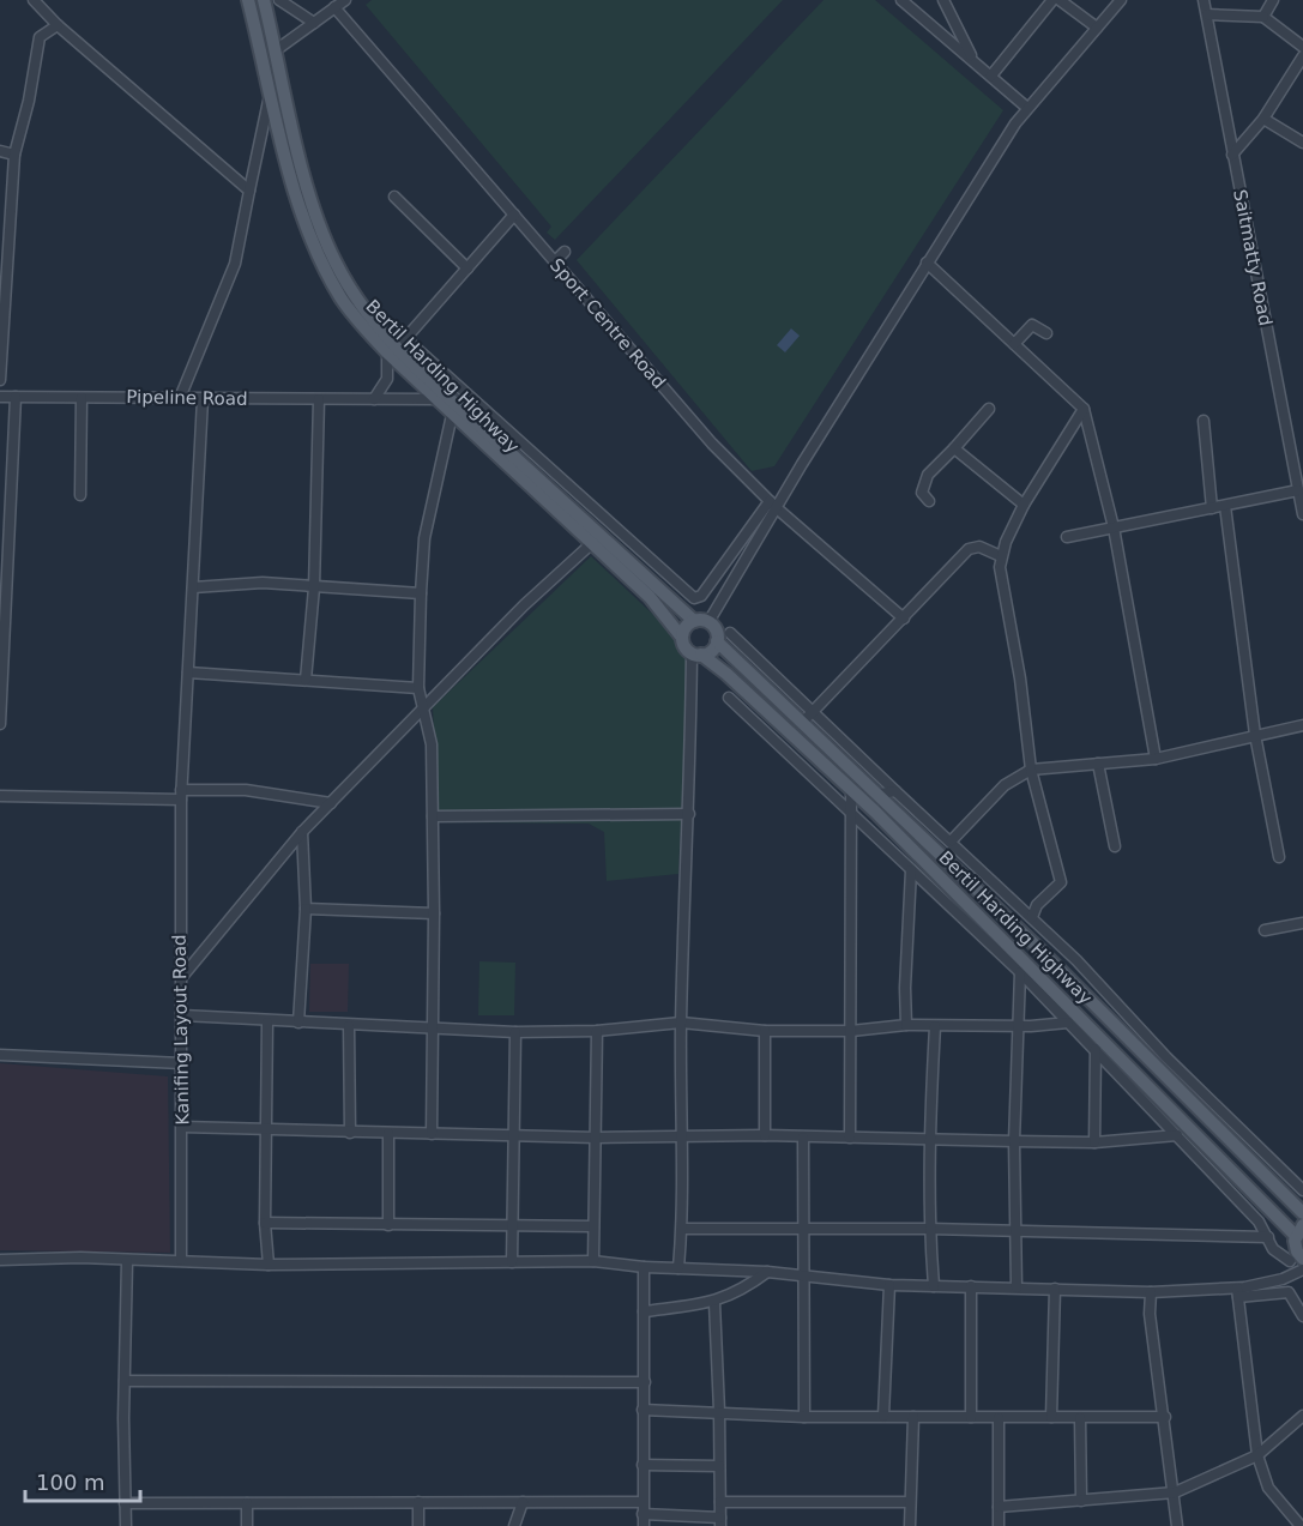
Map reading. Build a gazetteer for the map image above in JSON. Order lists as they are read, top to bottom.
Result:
{
  "streets": {
    "main road": ["Bertil Harding Highway"],
    "street": [
      "Saitmatty Road",
      "Sport Centre Road",
      "Pipeline Road",
      "Kanifing Layout Road"
    ]
  },
  "crossings": [
    ["Bertil Harding Highway", "Pipeline Road"],
    ["Pipeline Road", "Kanifing Layout Road"]
  ],
  "scale_bar": "100 m"
}
